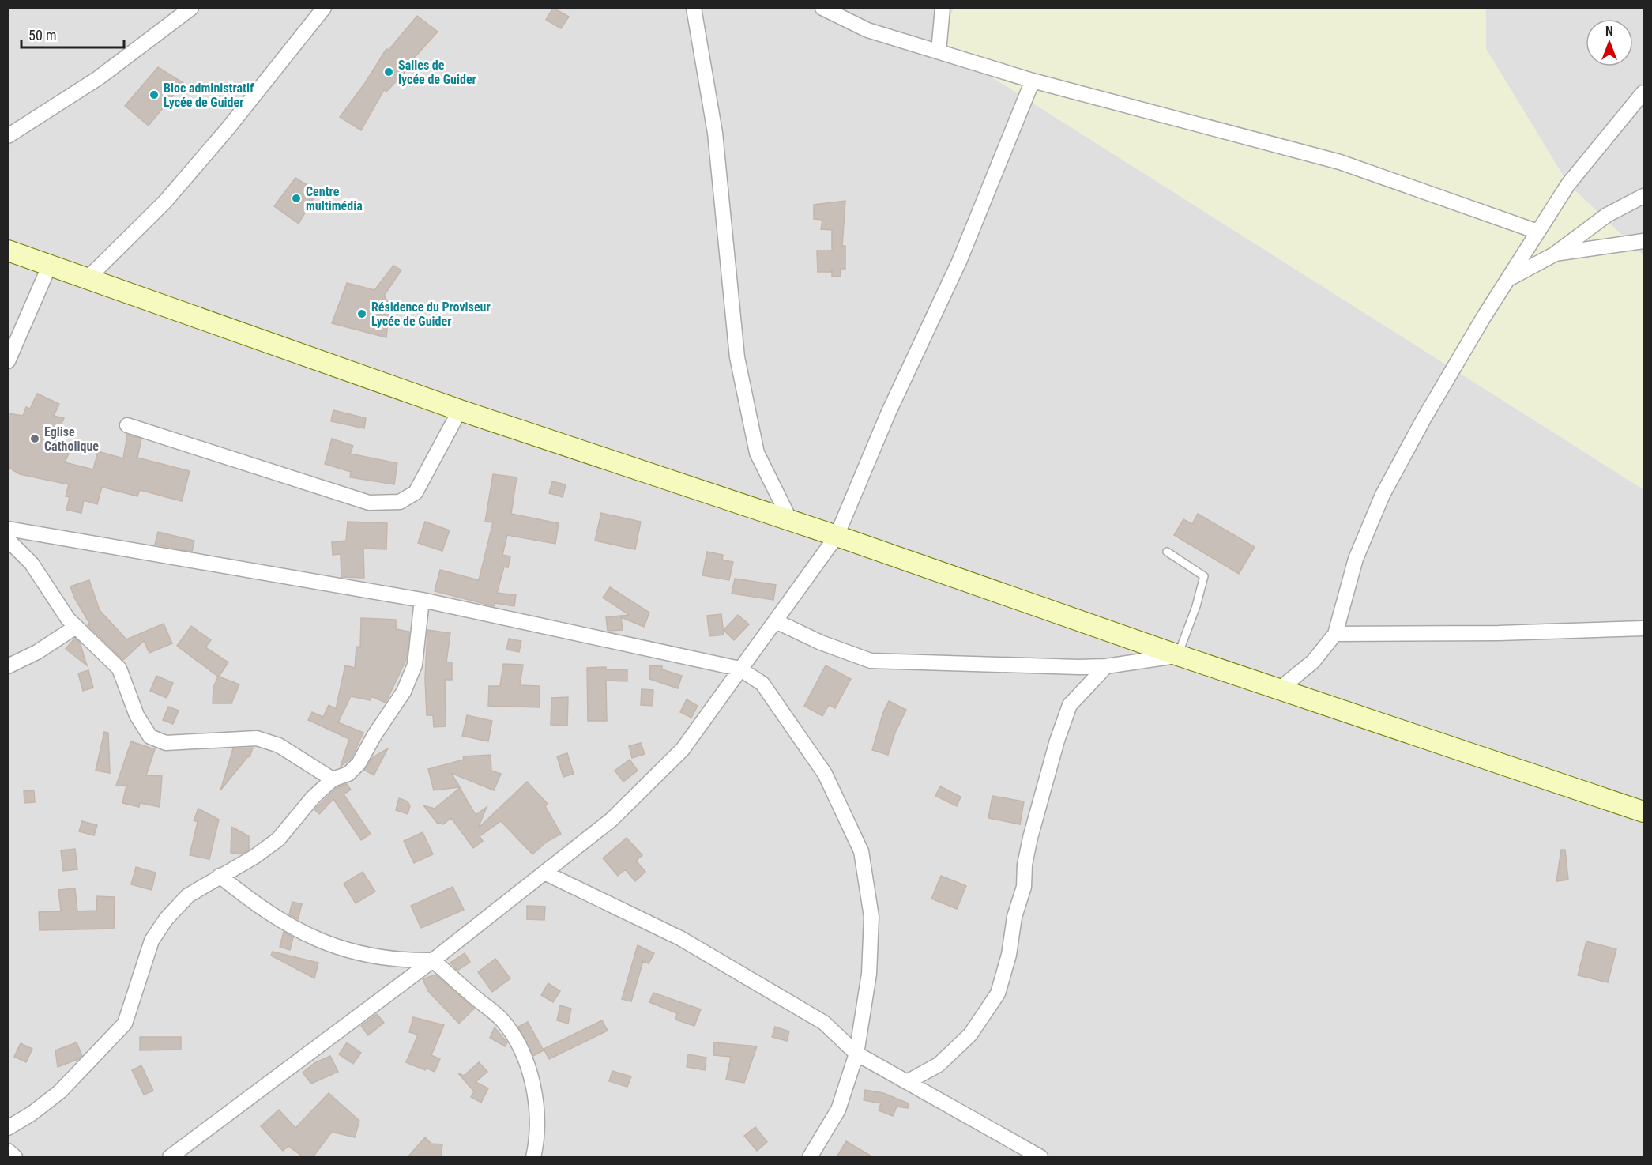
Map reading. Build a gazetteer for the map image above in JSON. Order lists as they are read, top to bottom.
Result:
{
  "places": [
    "Salles de lycée de Guider",
    "Bloc administratif Lycée de Guider",
    "Centre multimédia",
    "Résidence du Proviseur Lycée de Guider",
    "Eglise Catholique"
  ],
  "scale_bar": "50 m",
  "north": "top"
}
